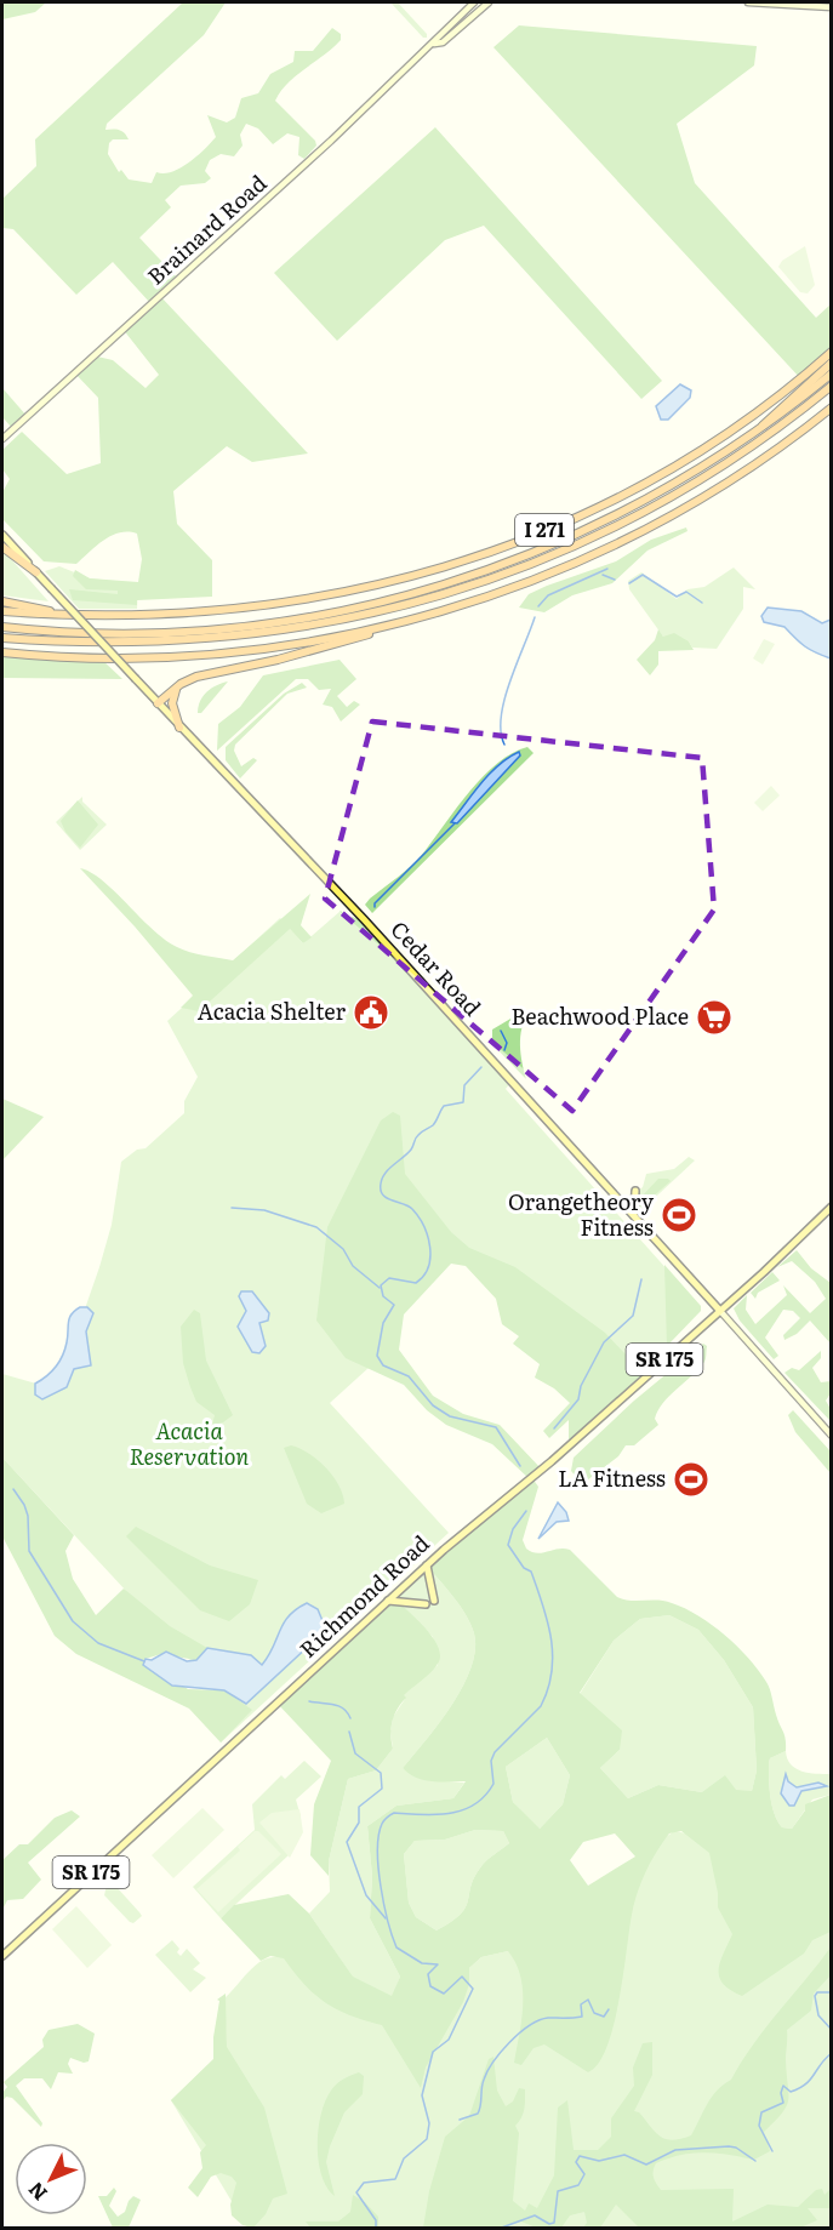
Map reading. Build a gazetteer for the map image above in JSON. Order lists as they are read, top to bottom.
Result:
{
  "streets": {
    "highway": ["I 271"],
    "main road": [
      "Brainard Road",
      "Cedar Road",
      "SR 175",
      "Richmond Road"
    ]
  },
  "crossings": [
    ["Cedar Road", "Richmond Road"]
  ],
  "parks": ["Acacia Reservation"],
  "places": {
    "public building": ["Acacia Shelter"],
    "supermarket": ["Beachwood Place"],
    "sports": ["Orangetheory Fitness", "LA Fitness"]
  },
  "north": "bottom left"
}
